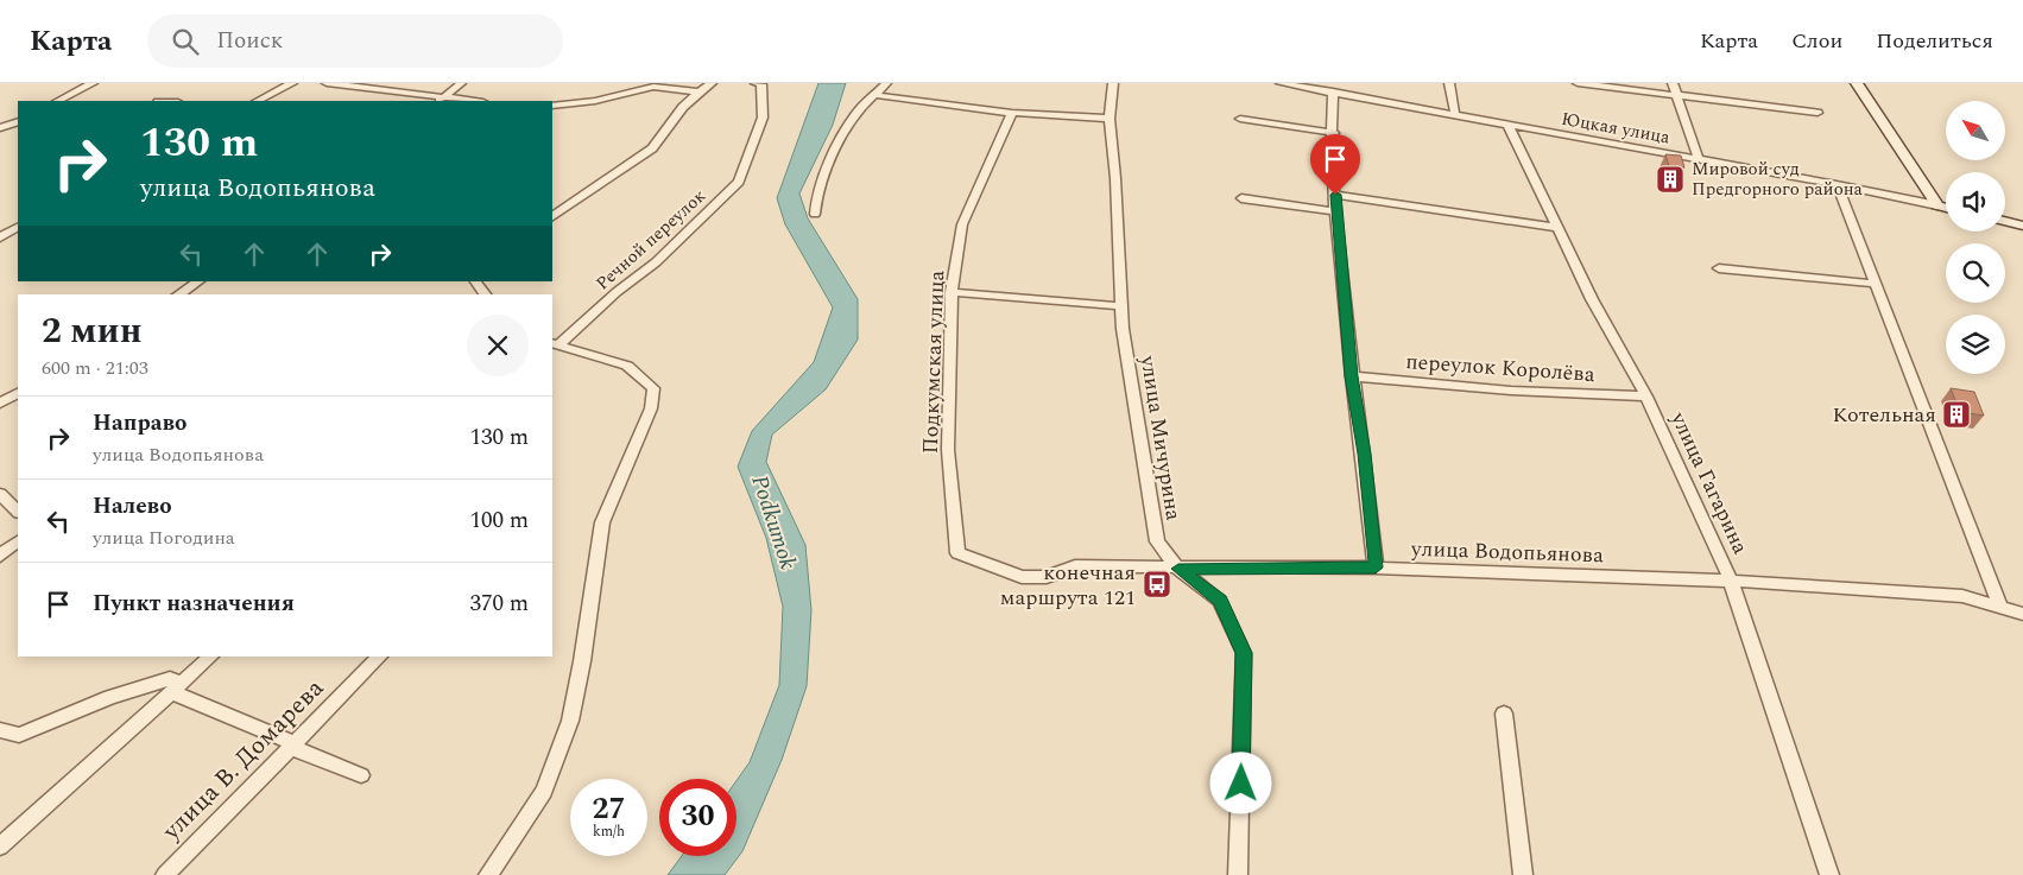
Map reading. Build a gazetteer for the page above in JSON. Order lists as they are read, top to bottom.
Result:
{
  "streets": {
    "street": [
      "Юцкая улица",
      "Речной переулок",
      "Подкумская улица",
      "переулок Королёва",
      "улица Мичурина",
      "улица Гагарина",
      "улица Водопьянова",
      "улица В. Домарева"
    ]
  },
  "crossings": [
    ["Юцкая улица", "улица Гагарина"],
    ["Подкумская улица", "улица Водопьянова"],
    ["переулок Королёва", "улица Гагарина"],
    ["улица Мичурина", "улица Водопьянова"],
    ["улица Гагарина", "улица Водопьянова"]
  ],
  "water": ["Podkumok"],
  "places": {
    "building": ["Мировой суд Предгорного района", "Котельная"],
    "bus stop": ["конечная маршрута 121"]
  },
  "north": "top left",
  "page": {
    "header": "Карта",
    "search": "Поиск",
    "nav": ["Карта", "Слои", "Поделиться"],
    "turn": ["130 m", "улица Водопьянова"],
    "heading": ["2 мин", "600 m · 21:03"],
    "list": [
      {
        "name": "Направо",
        "note": "улица Водопьянова",
        "value": "130 m"
      },
      {
        "name": "Налево",
        "note": "улица Погодина",
        "value": "100 m"
      },
      {
        "name": "Пункт назначения",
        "value": "370 m"
      }
    ],
    "speed": "27 km/h",
    "limit": "30"
  }
}
